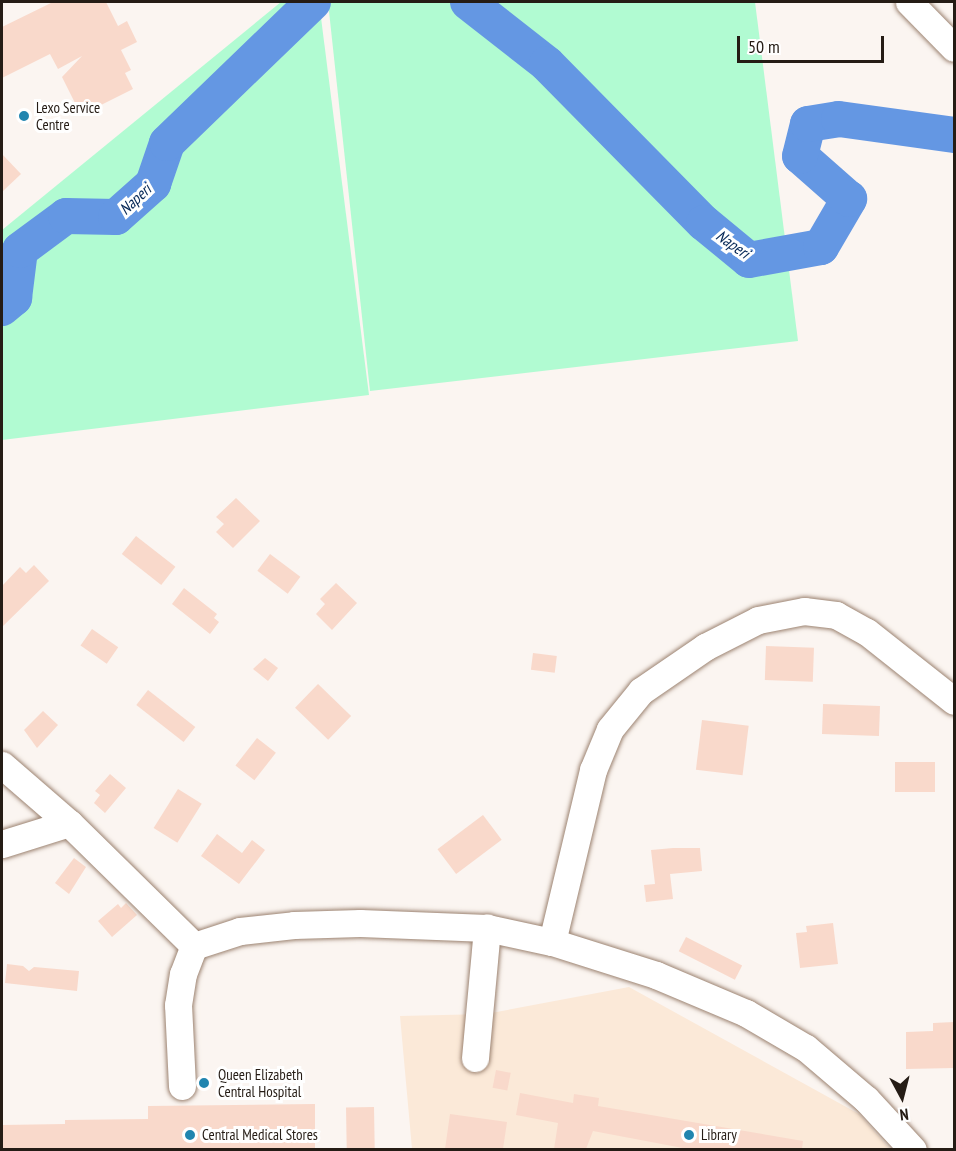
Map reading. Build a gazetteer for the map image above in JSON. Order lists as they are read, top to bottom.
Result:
{
  "water": ["Naperi"],
  "places": [
    "Lexo Service Centre",
    "Queen Elizabeth Central Hospital",
    "Central Medical Stores",
    "Library"
  ],
  "scale_bar": "50 m",
  "north": "bottom"
}
